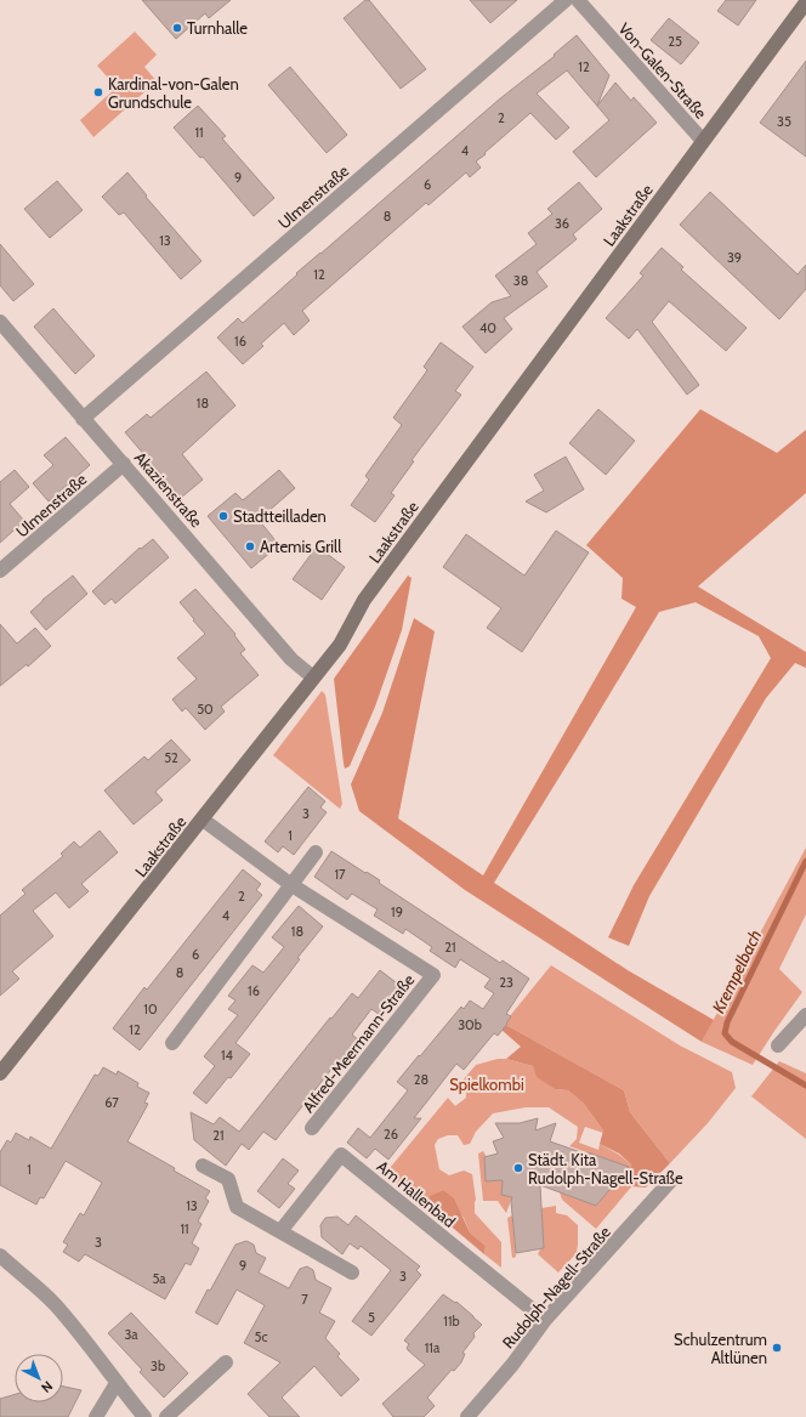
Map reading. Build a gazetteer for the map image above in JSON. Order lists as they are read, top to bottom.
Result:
{
  "streets": {
    "street": [
      "Von-Galen-Straße",
      "Ulmenstraße",
      "Laakstraße",
      "Akazienstraße",
      "Alfred-Meermann-Straße",
      "Am Hallenbad",
      "Rudolph-Nagell-Straße"
    ]
  },
  "crossings": [
    ["Von-Galen-Straße", "Laakstraße"],
    ["Ulmenstraße", "Akazienstraße"],
    ["Laakstraße", "Akazienstraße"],
    ["Laakstraße", "Alfred-Meermann-Straße"],
    ["Am Hallenbad", "Rudolph-Nagell-Straße"]
  ],
  "water": ["Krempelbach"],
  "parks": ["Spielkombi"],
  "places": [
    "Turnhalle",
    "Kardinal-von-Galen Grundschule",
    "Stadtteilladen",
    "Artemis Grill",
    "Städt. Kita Rudolph-Nagell-Straße",
    "Schulzentrum Altlünen"
  ],
  "house_numbers": [
    "25",
    "12",
    "2",
    "35",
    "11",
    "4",
    "9",
    "6",
    "8",
    "36",
    "13",
    "39",
    "12",
    "38",
    "40",
    "16",
    "18",
    "50",
    "52",
    "3",
    "1",
    "17",
    "2",
    "19",
    "4",
    "18",
    "21",
    "6",
    "8",
    "23",
    "16",
    "10",
    "30b",
    "12",
    "14",
    "28",
    "67",
    "26",
    "21",
    "1",
    "13",
    "11",
    "3",
    "9",
    "3",
    "5a",
    "7",
    "5",
    "11b",
    "3a",
    "5c",
    "11a",
    "3b"
  ],
  "north": "bottom right"
}
